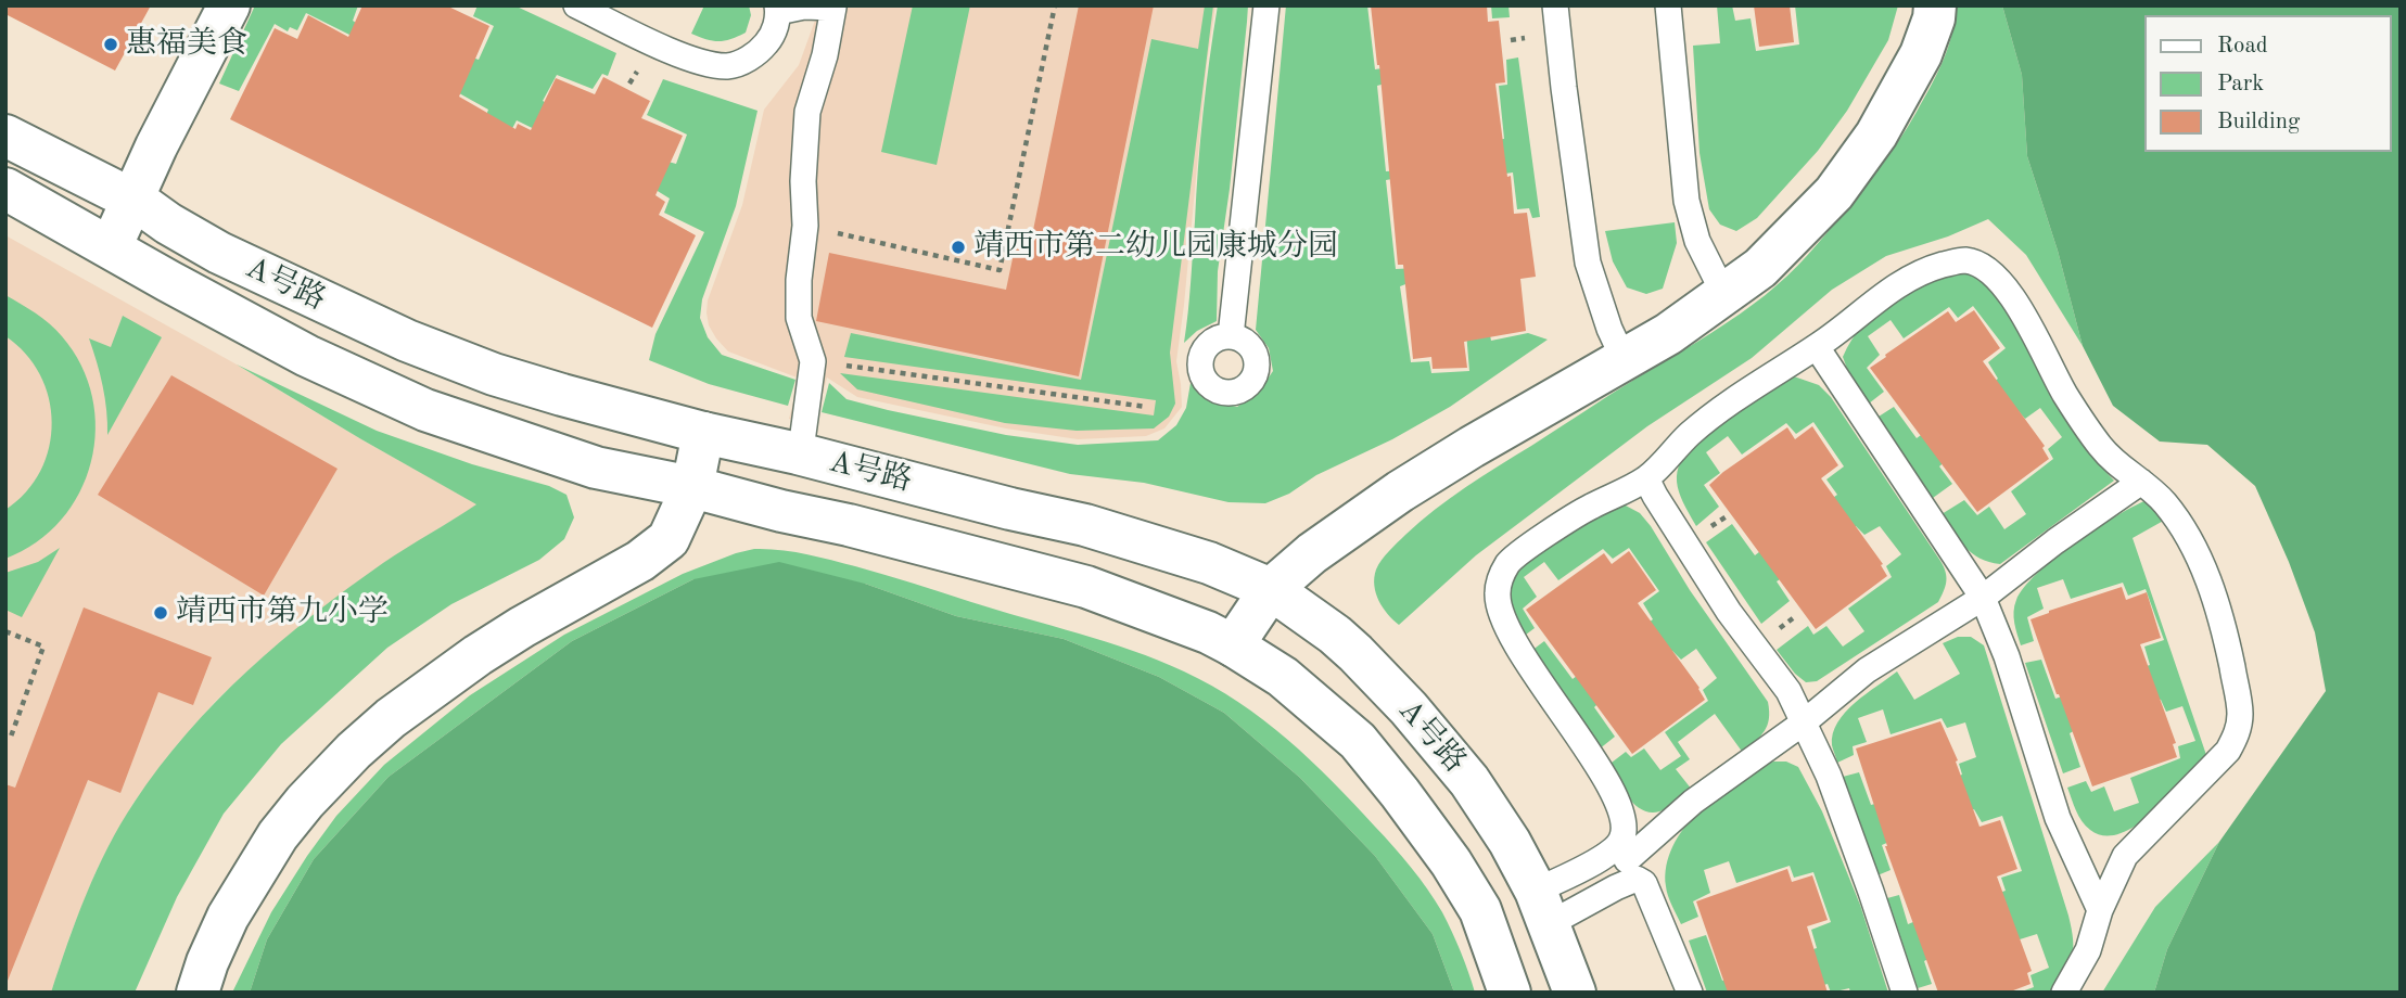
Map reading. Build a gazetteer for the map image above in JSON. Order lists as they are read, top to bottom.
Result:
{
  "streets": {
    "street": ["A号路"]
  },
  "places": ["惠福美食", "靖西市第二幼儿园康城分园", "靖西市第九小学"],
  "legend": ["Road", "Park", "Building"]
}
